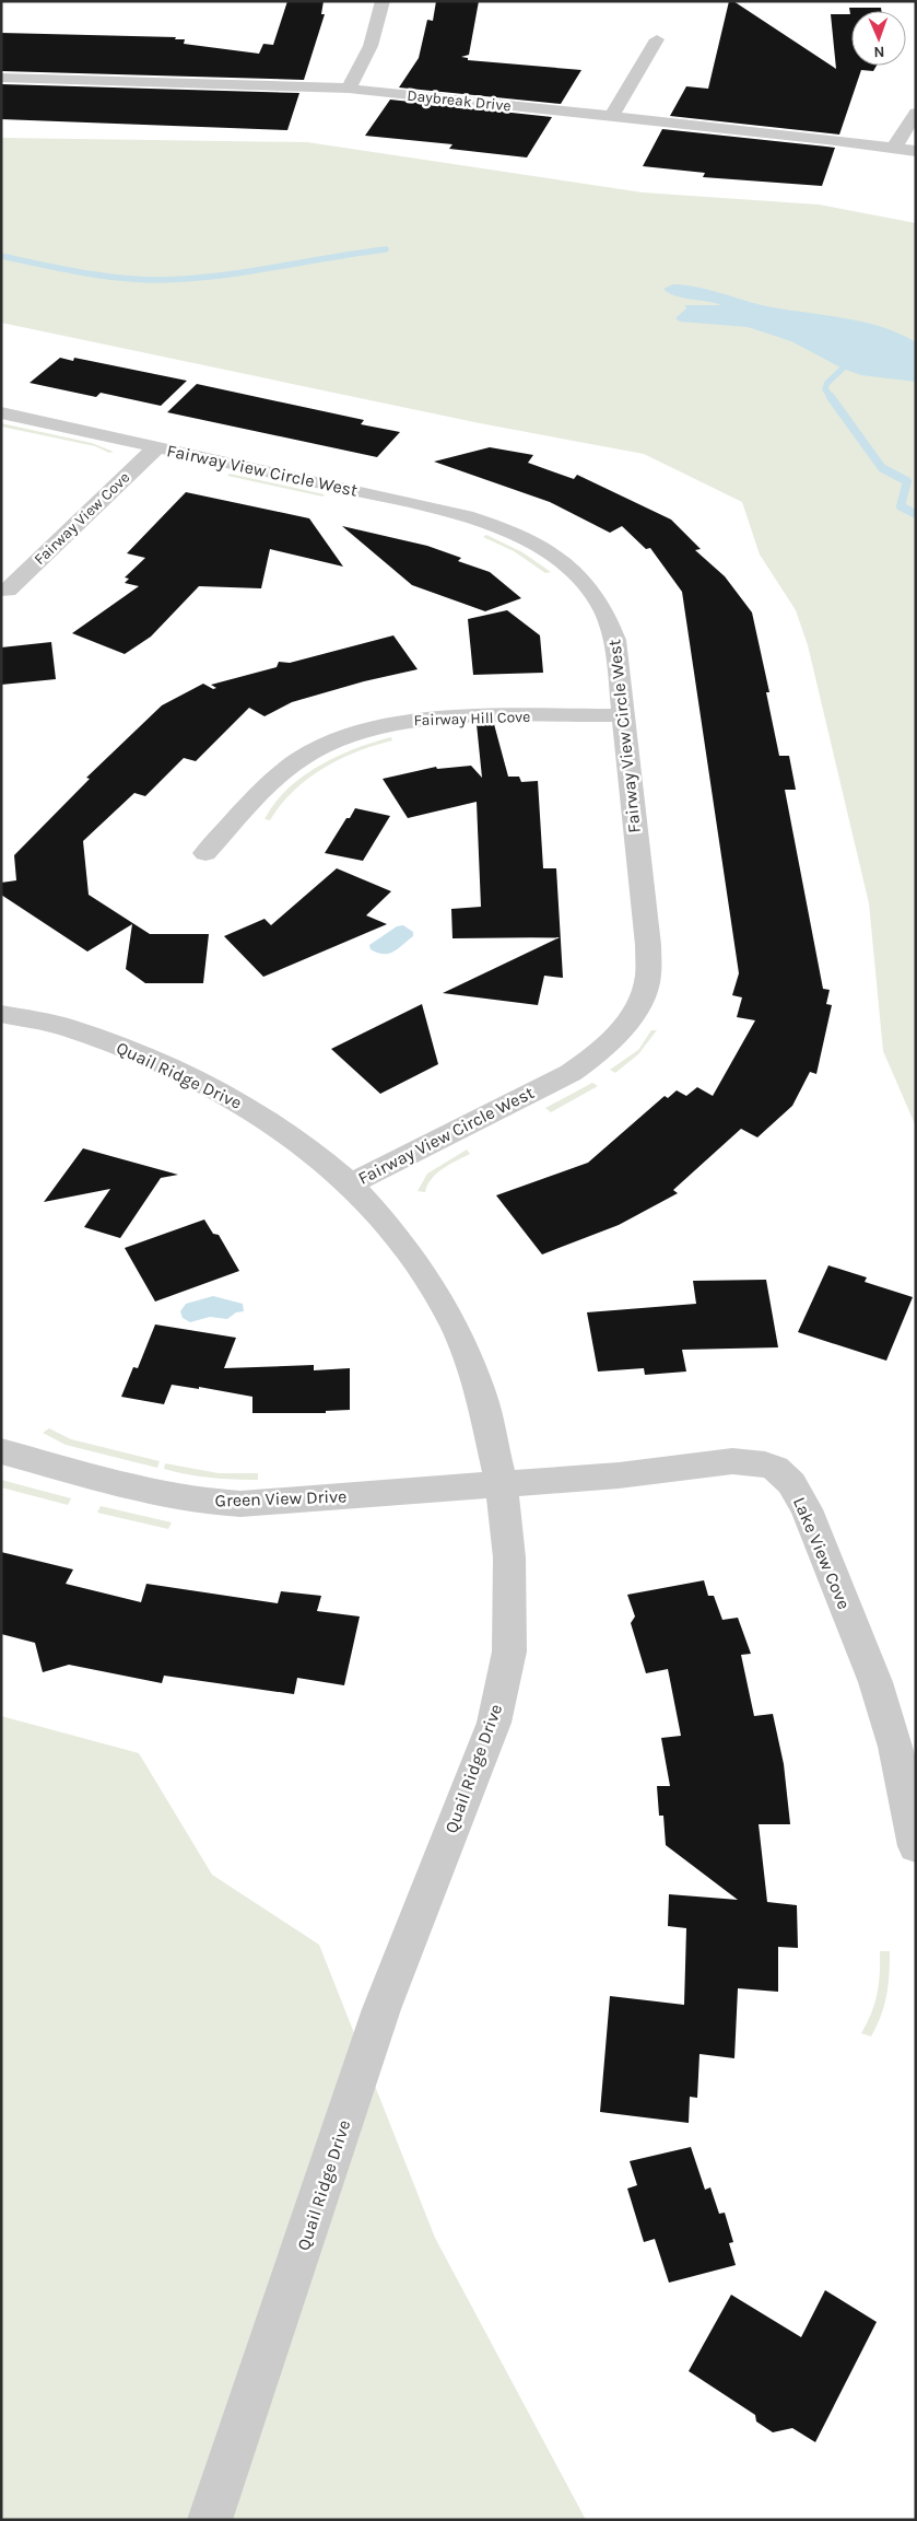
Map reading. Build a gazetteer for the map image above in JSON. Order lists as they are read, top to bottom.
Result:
{
  "streets": {
    "street": [
      "Daybreak Drive",
      "Fairway View Circle West",
      "Fairway View Cove",
      "Fairway Hill Cove",
      "Quail Ridge Drive",
      "Green View Drive",
      "Lake View Cove"
    ]
  },
  "crossings": [
    ["Fairway View Circle West", "Fairway View Cove"],
    ["Fairway View Circle West", "Fairway Hill Cove"],
    ["Fairway View Circle West", "Quail Ridge Drive"],
    ["Quail Ridge Drive", "Green View Drive"],
    ["Quail Ridge Drive", "Lake View Cove"],
    ["Green View Drive", "Lake View Cove"]
  ],
  "north": "bottom"
}
